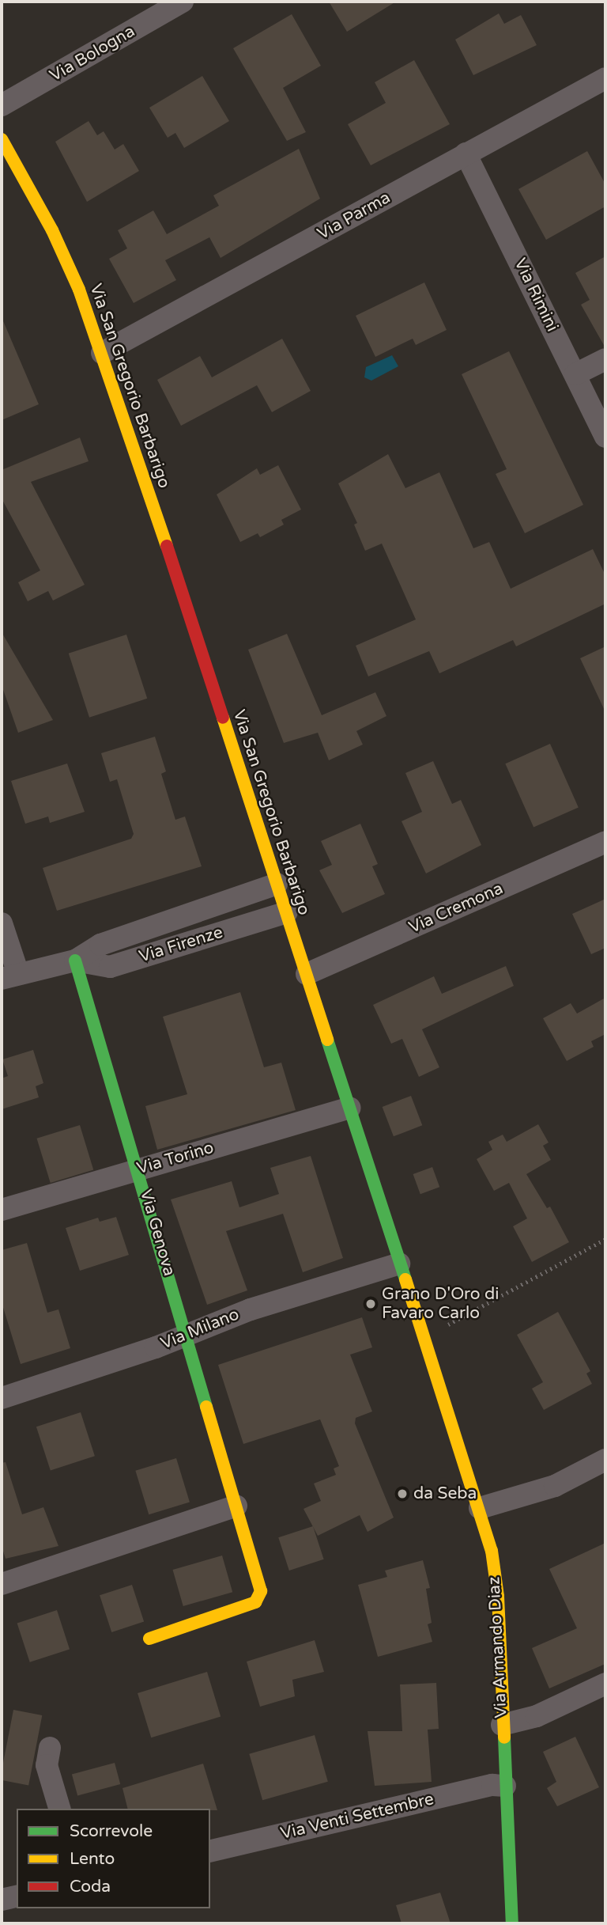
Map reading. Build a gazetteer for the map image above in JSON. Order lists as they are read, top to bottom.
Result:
{
  "streets": {
    "street": [
      "Via Bologna",
      "Via Parma",
      "Via Rimini",
      "Via San Gregorio Barbarigo",
      "Via Cremona",
      "Via Firenze",
      "Via Torino",
      "Via Genova",
      "Via Milano",
      "Via Armando Diaz",
      "Via Venti Settembre"
    ]
  },
  "crossings": [
    ["Via Parma", "Via Rimini"],
    ["Via Parma", "Via San Gregorio Barbarigo"],
    ["Via San Gregorio Barbarigo", "Via Cremona"],
    ["Via San Gregorio Barbarigo", "Via Firenze"],
    ["Via San Gregorio Barbarigo", "Via Torino"],
    ["Via San Gregorio Barbarigo", "Via Milano"],
    ["Via San Gregorio Barbarigo", "Via Armando Diaz"],
    ["Via Firenze", "Via Genova"],
    ["Via Torino", "Via Genova"],
    ["Via Genova", "Via Milano"],
    ["Via Armando Diaz", "Via Venti Settembre"]
  ],
  "places": ["Grano D'Oro di Favaro Carlo", "da Seba"],
  "legend": ["Scorrevole", "Lento", "Coda"]
}
